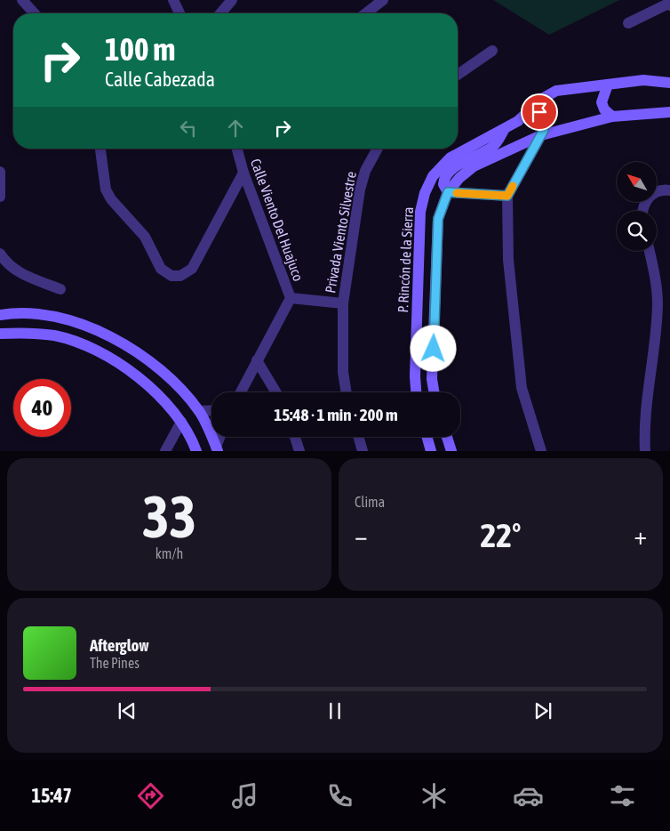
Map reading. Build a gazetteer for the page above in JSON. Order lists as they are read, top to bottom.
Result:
{
  "streets": {
    "street": ["Calle Viento Del Huajuco", "Privada Viento Silvestre", "P. Rincón de la Sierra"]
  },
  "north": "top left",
  "page": {
    "turn": ["100 m", "Calle Cabezada"],
    "limit": "40",
    "trip": "15:48 · 1 min · 200 m",
    "tile": [
      ["33", "km/h"],
      "Clima"
    ],
    "heat": ["−", "22°", "+"],
    "song": ["Afterglow", "The Pines"],
    "tabs": "15:47"
  }
}
